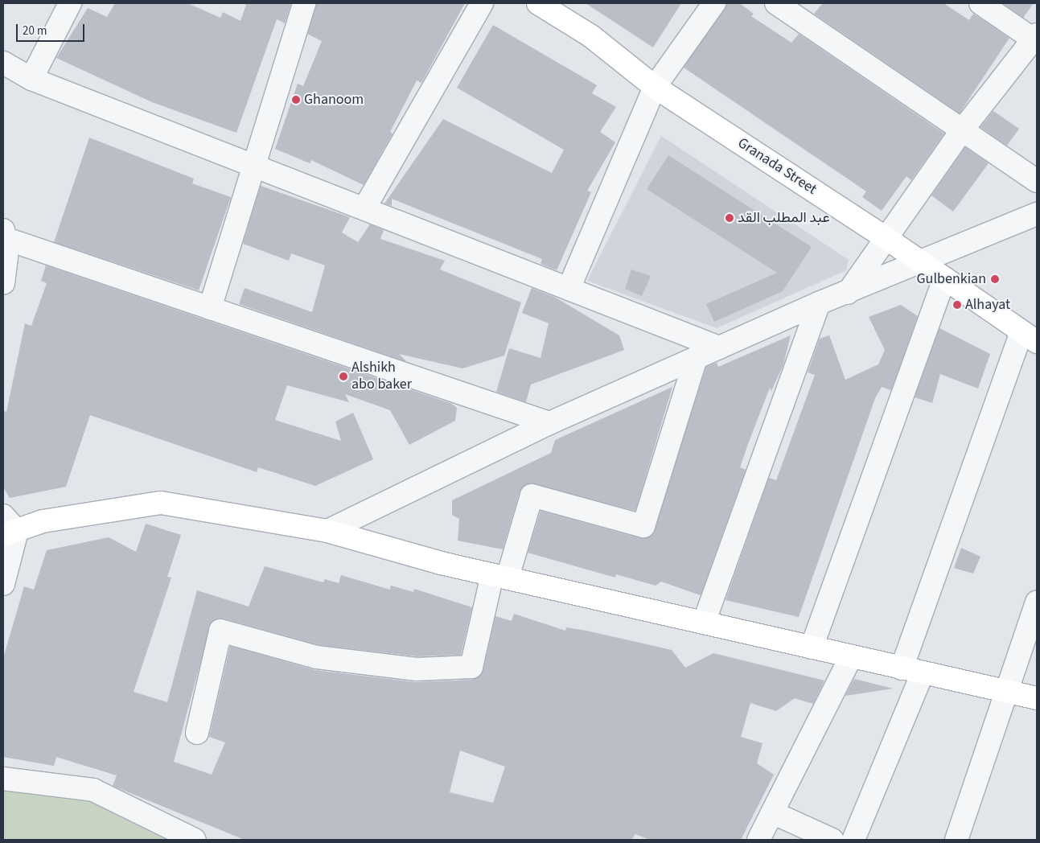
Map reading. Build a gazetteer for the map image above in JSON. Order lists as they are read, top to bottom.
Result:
{
  "streets": {
    "main road": ["Granada Street"]
  },
  "places": [
    "Ghanoom",
    "عبد المطلب القد",
    "Gulbenkian",
    "Alhayat",
    "Alshikh abo baker"
  ],
  "scale_bar": "20 m"
}
